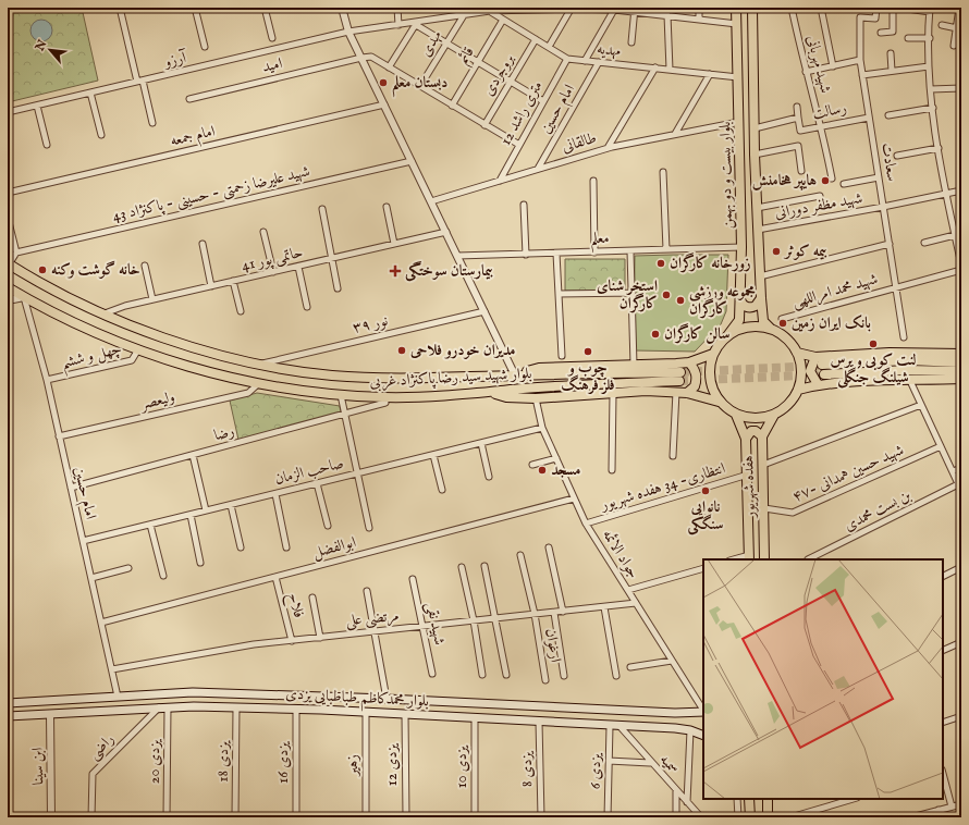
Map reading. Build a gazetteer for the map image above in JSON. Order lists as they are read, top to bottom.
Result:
{
  "streets": {
    "main road": [
      "بلوار بیست و دو بهمن",
      "بلوار شهید سید رضا پاکنژاد غربی",
      "هفده شهریور",
      "بلوار محمدکاظم طباطبایی یزدی"
    ],
    "street": [
      "مهدی",
      "مهدیه",
      "قائم",
      "آرزو",
      "شهید مهربانی",
      "امید",
      "بروجردی",
      "امام حسین",
      "رسالت",
      "12 متری راشد",
      "امام جمعه",
      "طالقانی",
      "سعادت",
      "شهید علیرضا زحمتی - حسینی - پاکنژاد 43",
      "شهید مظفر دورانی",
      "معلم",
      "حاتمی پور 41",
      "شهید محمد امراللهی",
      "نور ۳۹",
      "چهل و ششم",
      "ولیعصر",
      "رضا",
      "صاحب الزمان",
      "شهید حسین همدانی -۴۷",
      "انتظاری- 34 هفده شهریور",
      "بن بست محمدی",
      "ابوالفضل",
      "جواد الائمه",
      "فلاح",
      "مرتضی علی",
      "شهید نقی",
      "ارغوان",
      "راضی",
      "یزدی 20",
      "یزدی 18",
      "یزدی 16",
      "سمیه",
      "زهیر",
      "یزدی 12",
      "ابن سینا",
      "یزدی 10",
      "یزدی 8",
      "یزدی 6"
    ]
  },
  "crossings": [
    ["مهدی", "آرزو"],
    ["مهدیه", "قائم"],
    ["مهدیه", "آرزو"],
    ["مهدیه", "بروجردی"],
    ["مهدیه", "امام حسین"],
    ["مهدیه", "12 متری راشد"],
    ["مهدیه", "بلوار بیست و دو بهمن"],
    ["آرزو", "بلوار بیست و دو بهمن"],
    ["شهید مهربانی", "رسالت"],
    ["امام حسین", "طالقانی"],
    ["امام حسین", "چهل و ششم"],
    ["امام حسین", "بلوار شهید سید رضا پاکنژاد غربی"],
    ["امام حسین", "ولیعصر"],
    ["امام حسین", "رضا"],
    ["امام حسین", "صاحب الزمان"],
    ["امام حسین", "ابوالفضل"],
    ["امام حسین", "مرتضی علی"],
    ["امام حسین", "بلوار محمدکاظم طباطبایی یزدی"],
    ["رسالت", "سعادت"],
    ["رسالت", "بلوار بیست و دو بهمن"],
    ["12 متری راشد", "طالقانی"],
    ["طالقانی", "بلوار بیست و دو بهمن"],
    ["سعادت", "شهید مظفر دورانی"],
    ["سعادت", "شهید محمد امراللهی"],
    ["بلوار بیست و دو بهمن", "شهید مظفر دورانی"],
    ["بلوار بیست و دو بهمن", "معلم"],
    ["بلوار بیست و دو بهمن", "هفده شهریور"],
    ["چهل و ششم", "بلوار شهید سید رضا پاکنژاد غربی"],
    ["بلوار شهید سید رضا پاکنژاد غربی", "ولیعصر"],
    ["صاحب الزمان", "جواد الائمه"],
    ["شهید حسین همدانی -۴۷", "هفده شهریور"],
    ["انتظاری- 34 هفده شهریور", "هفده شهریور"],
    ["انتظاری- 34 هفده شهریور", "جواد الائمه"],
    ["ابوالفضل", "جواد الائمه"],
    ["ابوالفضل", "فلاح"],
    ["جواد الائمه", "مرتضی علی"],
    ["فلاح", "مرتضی علی"],
    ["مرتضی علی", "شهید نقی"],
    ["مرتضی علی", "ارغوان"],
    ["بلوار محمدکاظم طباطبایی یزدی", "راضی"],
    ["بلوار محمدکاظم طباطبایی یزدی", "یزدی 20"],
    ["بلوار محمدکاظم طباطبایی یزدی", "یزدی 18"],
    ["بلوار محمدکاظم طباطبایی یزدی", "یزدی 16"],
    ["بلوار محمدکاظم طباطبایی یزدی", "سمیه"],
    ["بلوار محمدکاظم طباطبایی یزدی", "زهیر"],
    ["بلوار محمدکاظم طباطبایی یزدی", "یزدی 12"],
    ["بلوار محمدکاظم طباطبایی یزدی", "ابن سینا"],
    ["بلوار محمدکاظم طباطبایی یزدی", "یزدی 10"],
    ["بلوار محمدکاظم طباطبایی یزدی", "یزدی 8"],
    ["بلوار محمدکاظم طباطبایی یزدی", "یزدی 6"]
  ],
  "places": {
    "other": [
      "دبستان معلم",
      "هایپر هخامنش",
      "بیمه کوثر",
      "زورخانه کارگران",
      "خانه گوشت وکنه",
      "استخر شنای کارگران",
      "مجموعه ورزشی کارگران",
      "بانک ایران زمین",
      "سالن کارگران",
      "لنت کوبی و پرس شیلنگ‌ جنگلی",
      "مدیران خودرو فلاحی",
      "چوب و فلز فرهنگ",
      "مسجد",
      "نانوایی سنگکی"
    ],
    "health": ["بیمارستان سوختگی"]
  },
  "north": "top left"
}
